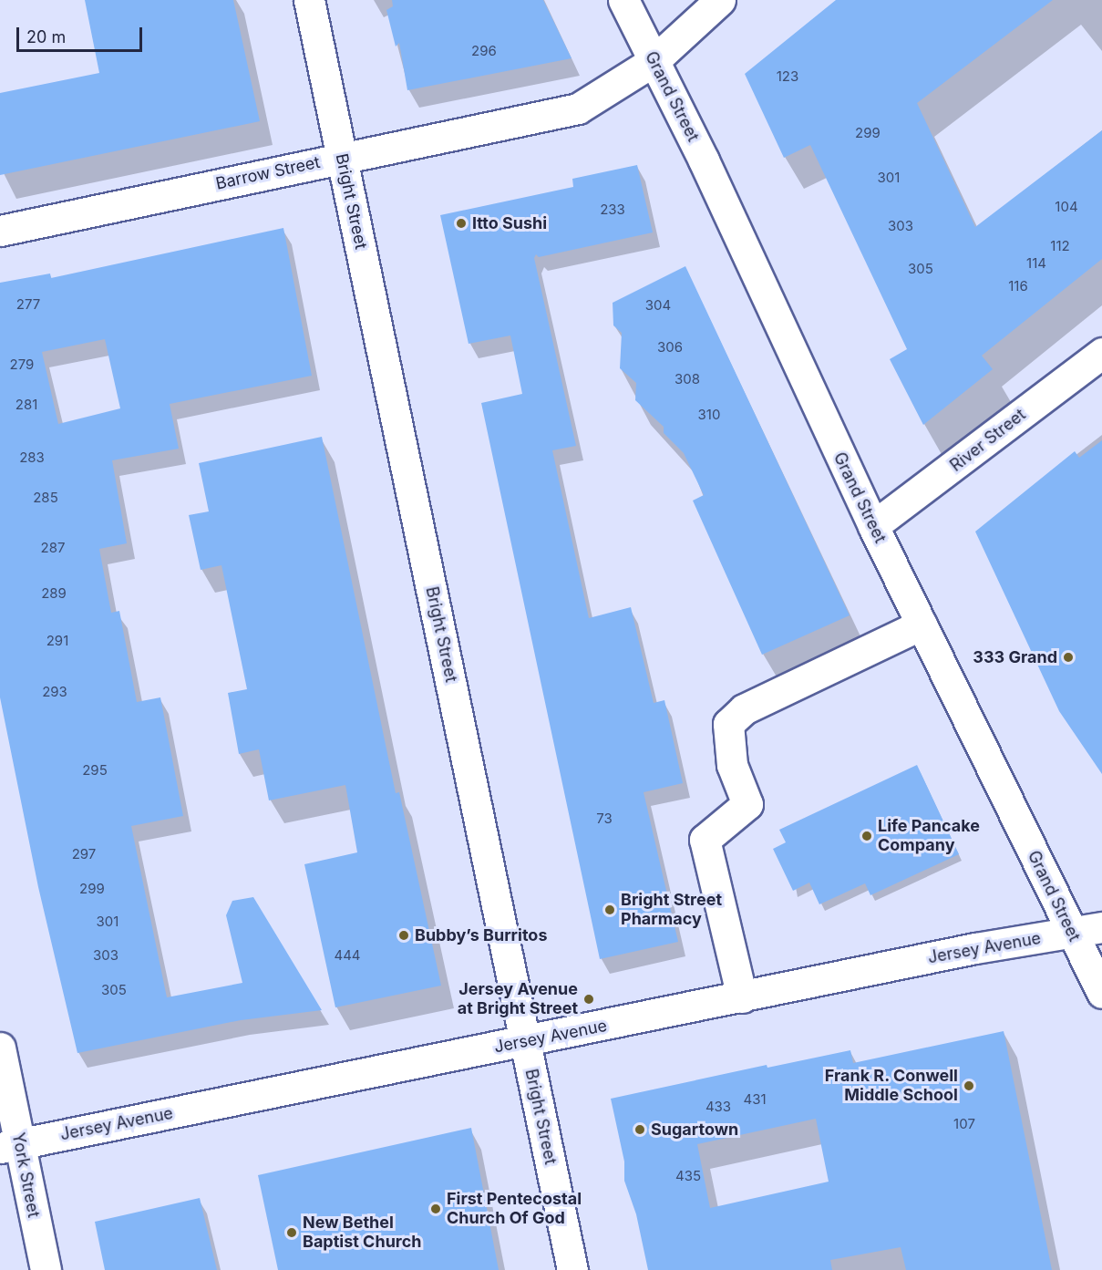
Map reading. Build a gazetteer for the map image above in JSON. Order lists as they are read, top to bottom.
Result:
{
  "streets": {
    "street": [
      "Grand Street",
      "Barrow Street",
      "Bright Street",
      "River Street",
      "Jersey Avenue",
      "York Street"
    ]
  },
  "crossings": [
    ["Grand Street", "Barrow Street"],
    ["Grand Street", "River Street"],
    ["Grand Street", "Jersey Avenue"],
    ["Barrow Street", "Bright Street"],
    ["Bright Street", "Jersey Avenue"],
    ["Jersey Avenue", "York Street"]
  ],
  "places": [
    "Itto Sushi",
    "333 Grand",
    "Life Pancake Company",
    "Bright Street Pharmacy",
    "Bubby’s Burritos",
    "Jersey Avenue at Bright Street",
    "Frank R. Conwell Middle School",
    "Sugartown",
    "First Pentecostal Church Of God",
    "New Bethel Baptist Church"
  ],
  "house_numbers": [
    "296",
    "123",
    "299",
    "301",
    "104",
    "233",
    "303",
    "112",
    "114",
    "305",
    "116",
    "277",
    "304",
    "306",
    "279",
    "308",
    "281",
    "310",
    "283",
    "285",
    "287",
    "289",
    "291",
    "293",
    "295",
    "73",
    "297",
    "299",
    "301",
    "303",
    "444",
    "305",
    "431",
    "433",
    "107",
    "435"
  ],
  "scale_bar": "20 m"
}
